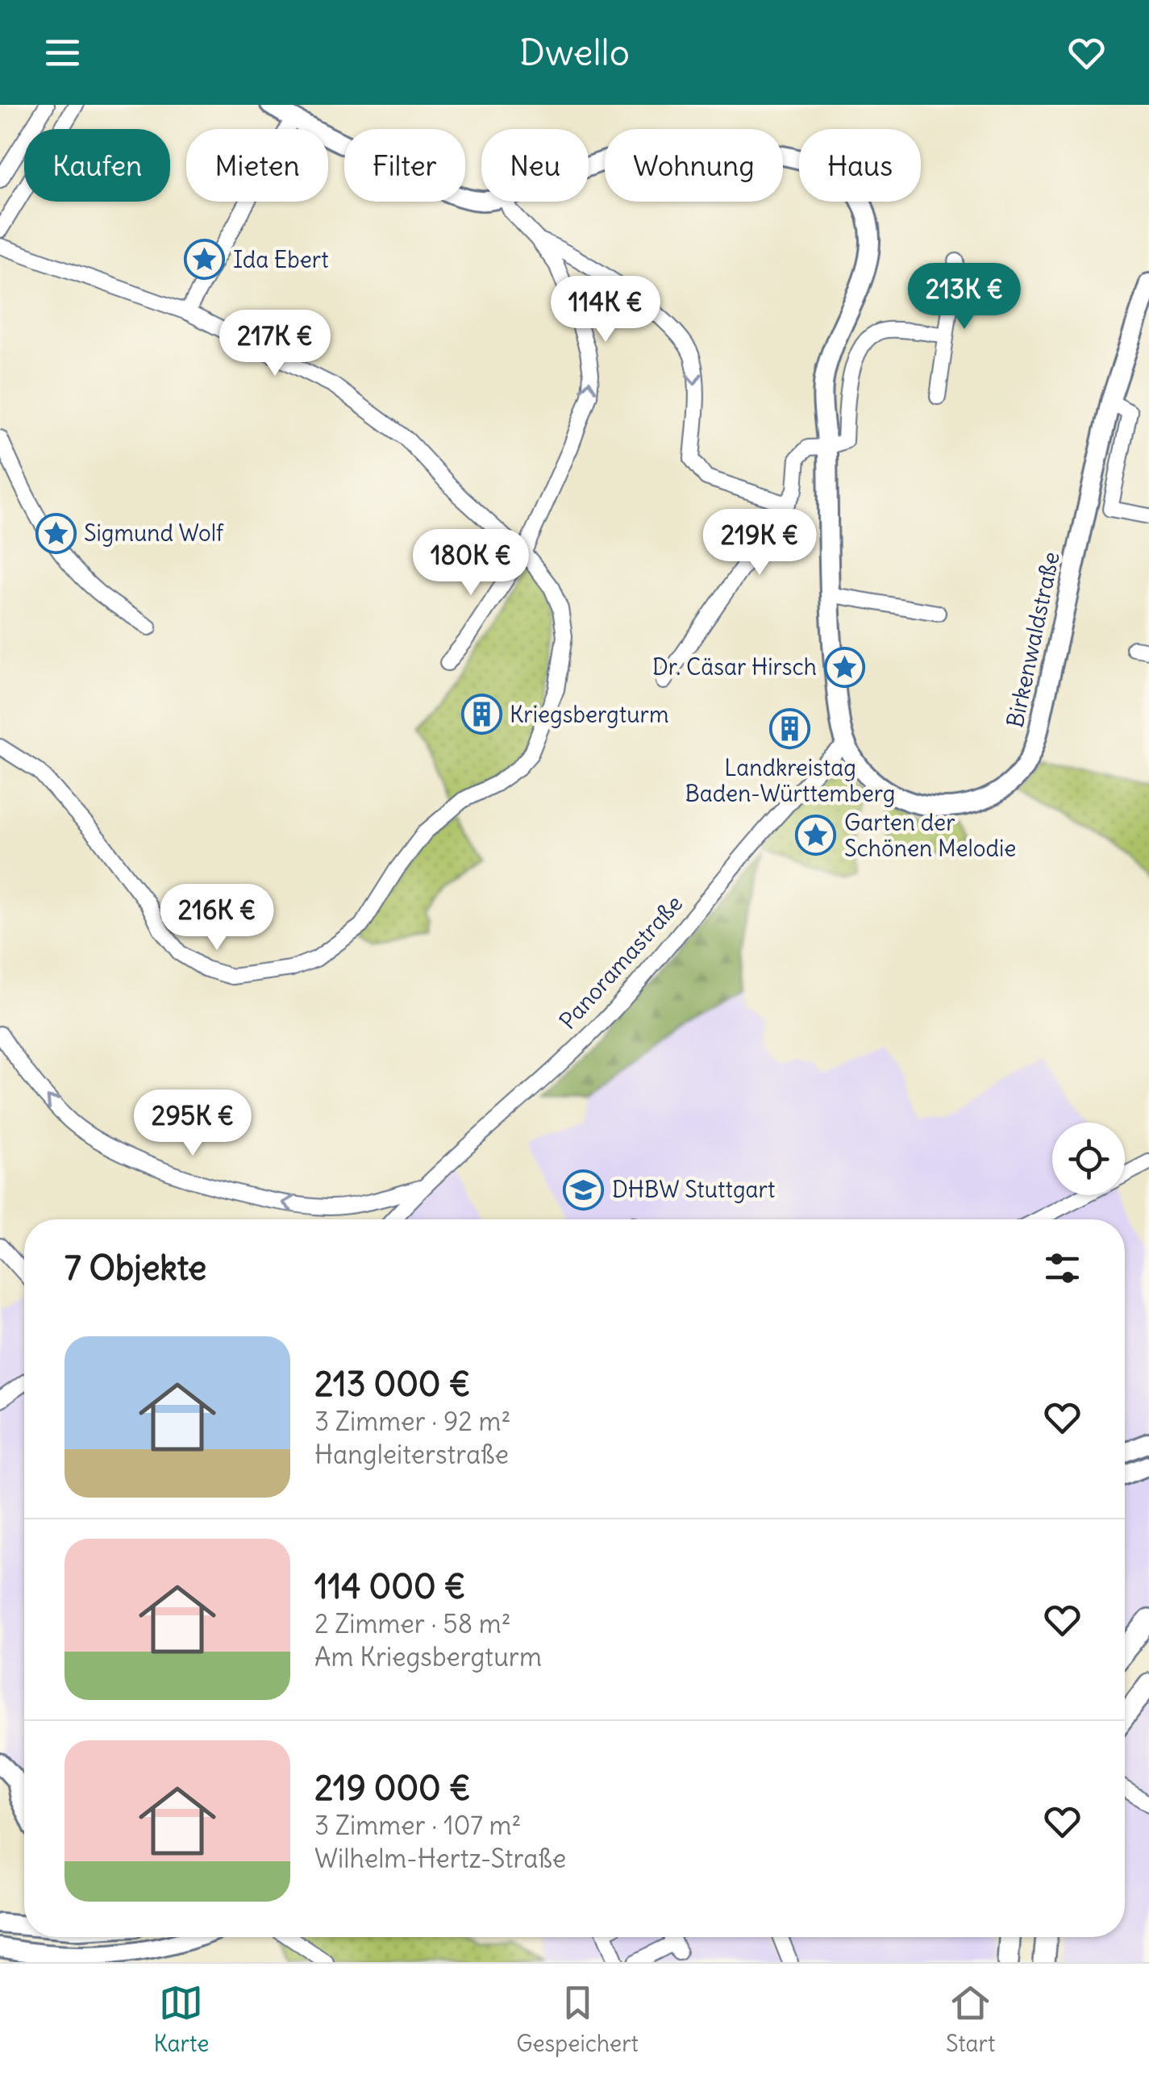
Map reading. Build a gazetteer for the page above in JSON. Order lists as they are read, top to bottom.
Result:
{
  "streets": {
    "street": ["Birkenwaldstraße", "Panoramastraße"]
  },
  "crossings": [
    ["Birkenwaldstraße", "Panoramastraße"]
  ],
  "places": {
    "place": [
      "Ida Ebert",
      "Sigmund Wolf",
      "Dr. Cäsar Hirsch",
      "Garten der Schönen Melodie"
    ],
    "building": ["Kriegsbergturm", "Landkreistag Baden-Württemberg"],
    "school or university": ["DHBW Stuttgart"]
  },
  "page": {
    "header": "Dwello",
    "chip": [
      "Kaufen",
      "Mieten",
      "Filter",
      "Neu",
      "Wohnung",
      "Haus"
    ],
    "price": [
      "213K €",
      "114K €",
      "217K €",
      "219K €",
      "180K €",
      "216K €",
      "295K €"
    ],
    "heading": "7 Objekte",
    "list": [
      {
        "name": "213 000 €",
        "note": "3 Zimmer · 92 m² · Hangleiterstraße"
      },
      {
        "name": "114 000 €",
        "note": "2 Zimmer · 58 m² · Am Kriegsbergturm"
      },
      {
        "name": "219 000 €",
        "note": "3 Zimmer · 107 m² · Wilhelm-Hertz-Straße"
      }
    ],
    "tabs": ["Karte", "Gespeichert", "Start"]
  }
}
